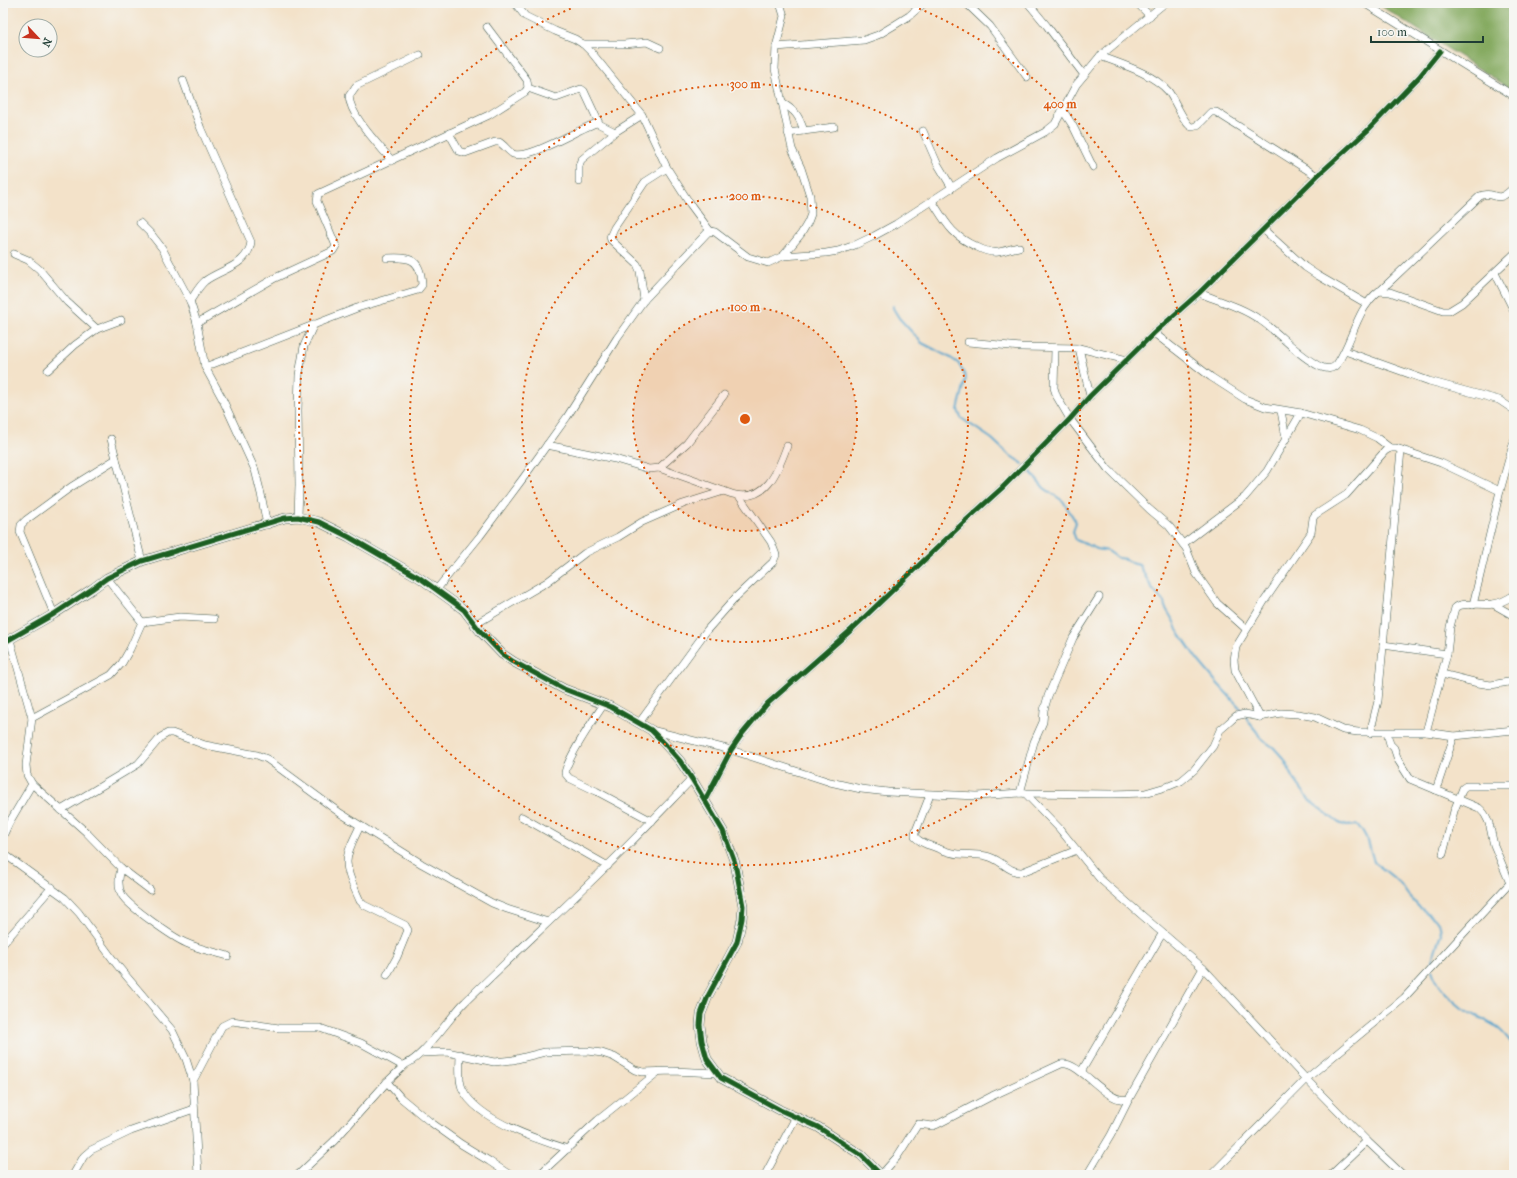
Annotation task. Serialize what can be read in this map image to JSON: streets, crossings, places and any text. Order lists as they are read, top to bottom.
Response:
{
  "scale_bar": "100 m",
  "north": "bottom right",
  "rings": [
    "300 m",
    "400 m",
    "200 m",
    "100 m"
  ]
}
